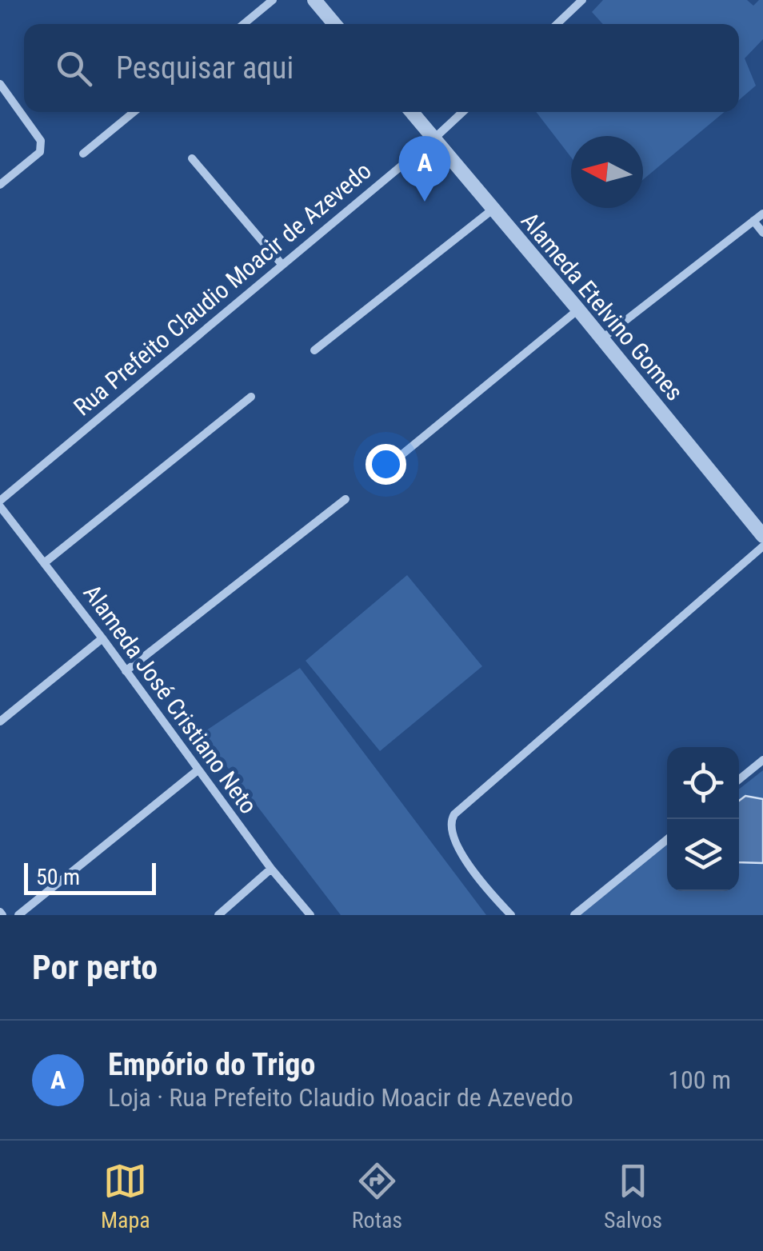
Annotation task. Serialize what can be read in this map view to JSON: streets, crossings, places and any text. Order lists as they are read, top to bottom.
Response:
{
  "streets": {
    "street": ["Rua Prefeito Claudio Moacir de Azevedo", "Alameda Etelvino Gomes", "Alameda José Cristiano Neto"]
  },
  "crossings": [
    ["Rua Prefeito Claudio Moacir de Azevedo", "Alameda Etelvino Gomes"]
  ],
  "scale_bar": "50 m",
  "north": "left",
  "page": {
    "search": "Pesquisar aqui",
    "pins": "A",
    "scale": "50 m",
    "heading": "Por perto",
    "list": [
      {
        "mark": "A",
        "name": "Empório do Trigo",
        "note": "Loja · Rua Prefeito Claudio Moacir de Azevedo",
        "value": "100 m"
      }
    ],
    "nav": ["Mapa", "Rotas", "Salvos"]
  }
}
